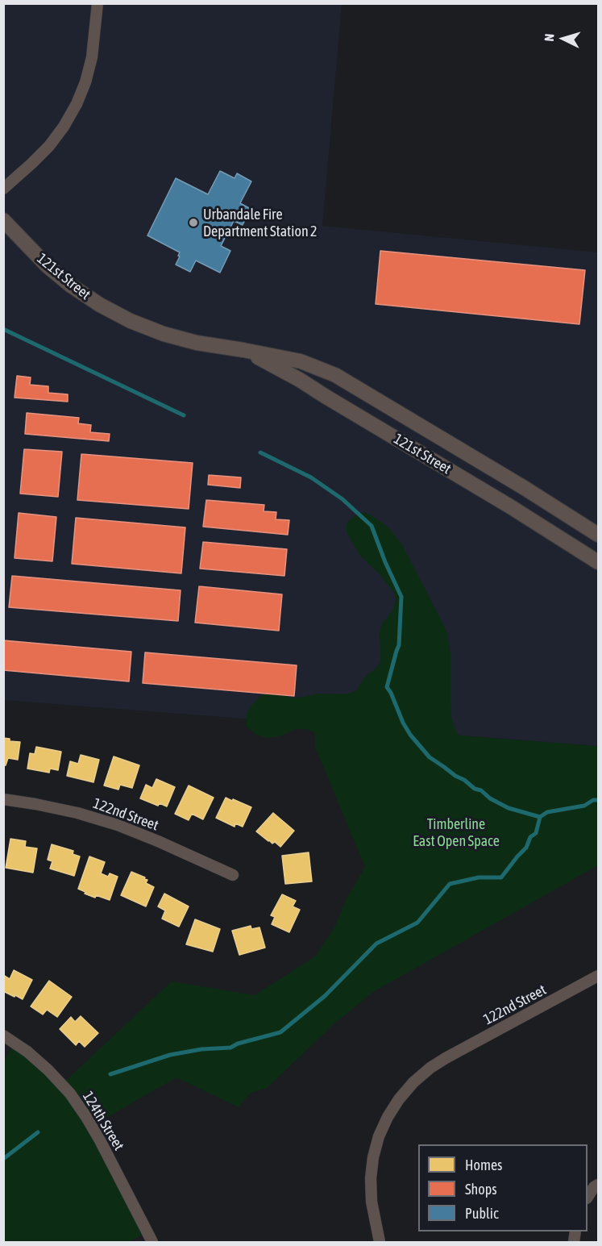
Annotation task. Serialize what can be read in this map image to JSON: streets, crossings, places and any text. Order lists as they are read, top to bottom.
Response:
{
  "streets": {
    "street": ["121st Street", "122nd Street", "124th Street"]
  },
  "parks": ["Timberline East Open Space"],
  "places": ["Urbandale Fire Department Station 2"],
  "legend": ["Homes", "Shops", "Public"],
  "north": "left"
}
